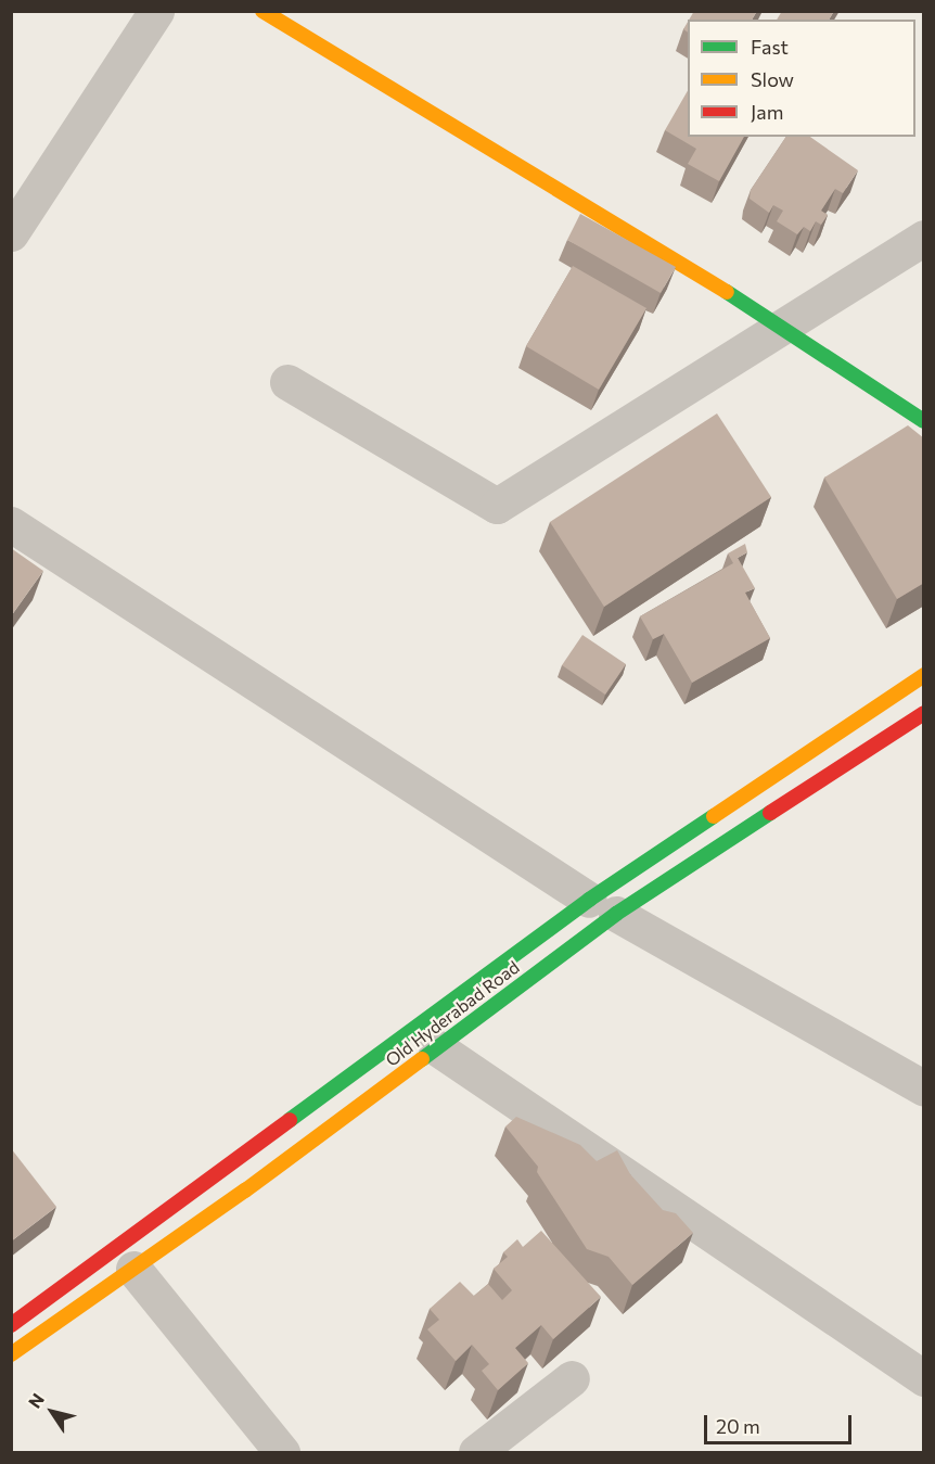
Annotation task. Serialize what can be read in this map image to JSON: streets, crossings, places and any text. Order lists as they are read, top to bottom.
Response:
{
  "streets": {
    "main road": ["Old Hyderabad Road"]
  },
  "legend": ["Fast", "Slow", "Jam"],
  "scale_bar": "20 m",
  "north": "top left"
}
